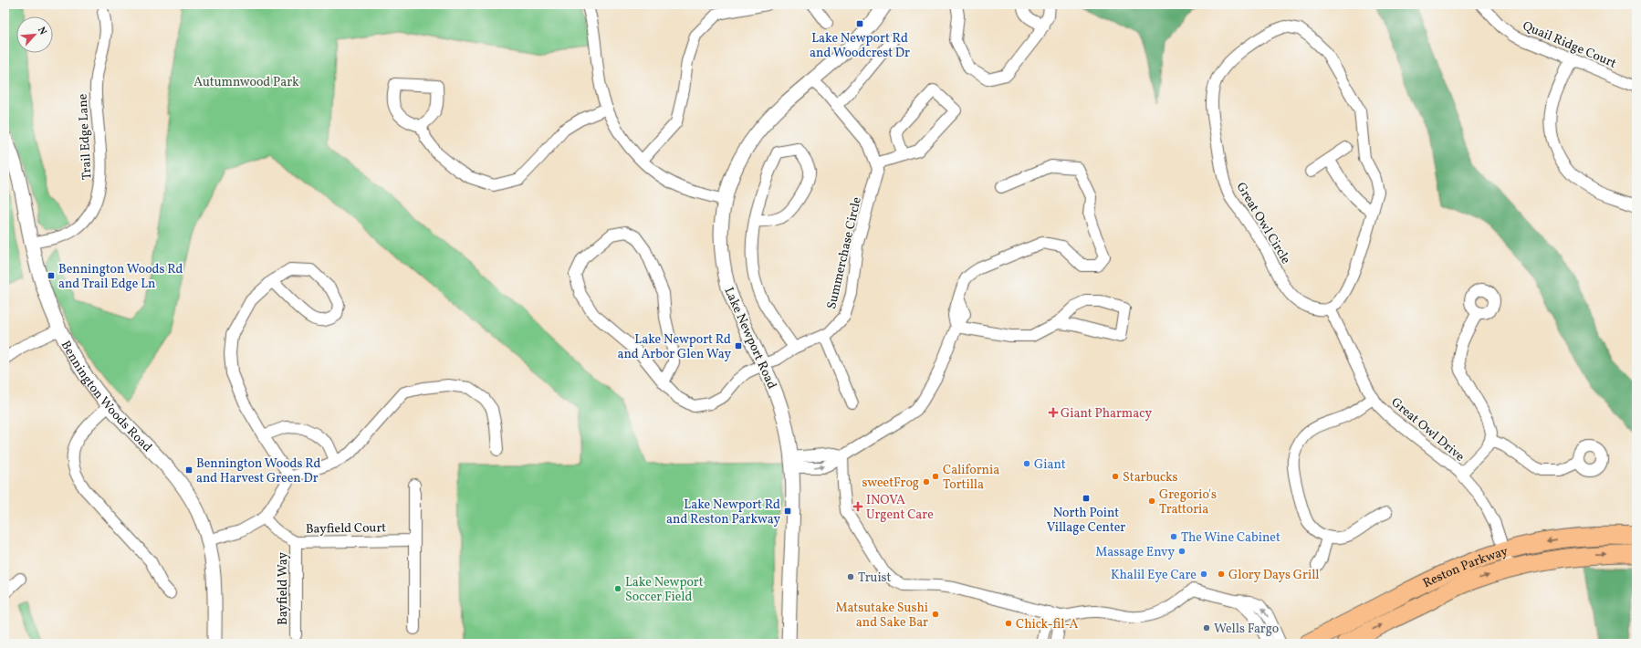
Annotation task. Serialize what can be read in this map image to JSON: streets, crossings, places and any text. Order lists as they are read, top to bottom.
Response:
{
  "streets": {
    "main road": ["Reston Parkway"],
    "street": [
      "Quail Ridge Court",
      "Trail Edge Lane",
      "Great Owl Circle",
      "Summerchase Circle",
      "Lake Newport Road",
      "Bennington Woods Road",
      "Great Owl Drive",
      "Bayfield Court",
      "Bayfield Way"
    ]
  },
  "crossings": [
    ["Trail Edge Lane", "Bennington Woods Road"],
    ["Great Owl Circle", "Great Owl Drive"],
    ["Summerchase Circle", "Lake Newport Road"],
    ["Great Owl Drive", "Reston Parkway"],
    ["Bayfield Court", "Bayfield Way"]
  ],
  "parks": ["Autumnwood Park"],
  "places": {
    "transit": [
      "Lake Newport Rd and Woodcrest Dr",
      "Bennington Woods Rd and Trail Edge Ln",
      "Lake Newport Rd and Arbor Glen Way",
      "Bennington Woods Rd and Harvest Green Dr",
      "North Point Village Center",
      "Lake Newport Rd and Reston Parkway"
    ],
    "health": ["Giant Pharmacy", "INOVA Urgent Care"],
    "other": [
      "Giant",
      "California Tortilla",
      "Starbucks",
      "sweetFrog",
      "Gregorio's Trattoria",
      "The Wine Cabinet",
      "Massage Envy",
      "Khalil Eye Care",
      "Glory Days Grill",
      "Truist",
      "Lake Newport Soccer Field",
      "Matsutake Sushi and Sake Bar",
      "Chick-fil-A",
      "Wells Fargo"
    ]
  },
  "north": "top right"
}
